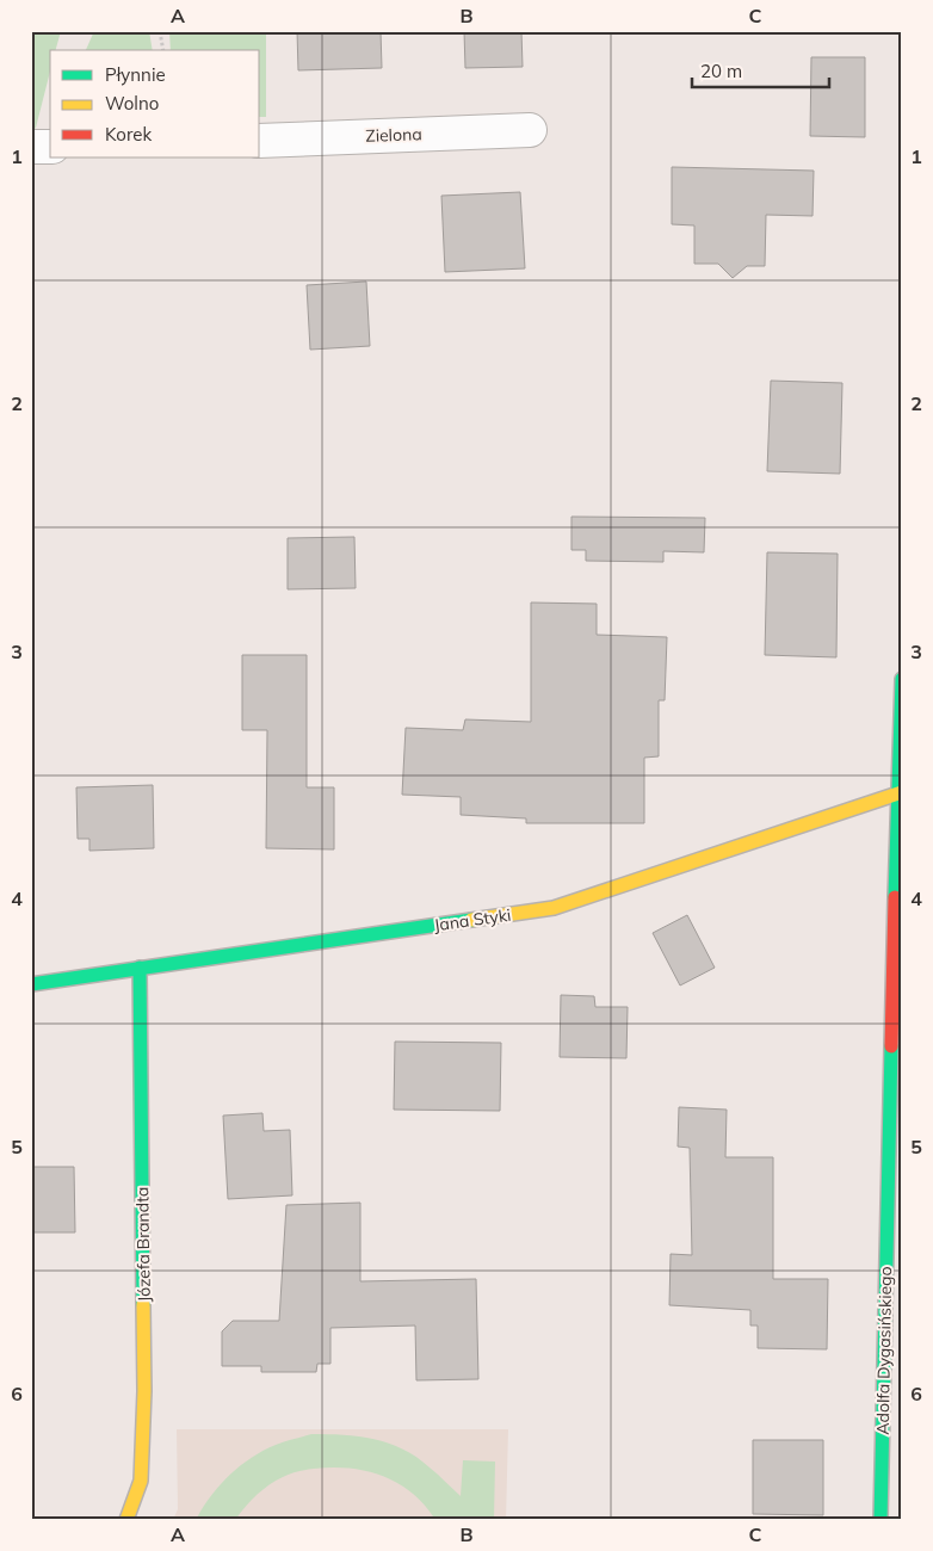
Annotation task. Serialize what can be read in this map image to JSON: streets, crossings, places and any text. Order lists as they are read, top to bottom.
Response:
{
  "streets": {
    "street": [
      "Zielona",
      "Jana Styki",
      "Józefa Brandta",
      "Adolfa Dygasińskiego"
    ]
  },
  "crossings": [
    ["Jana Styki", "Józefa Brandta"],
    ["Jana Styki", "Adolfa Dygasińskiego"]
  ],
  "legend": ["Płynnie", "Wolno", "Korek"],
  "scale_bar": "20 m",
  "grid": {
    "columns": ["A", "B", "C"],
    "rows": [
      "1",
      "2",
      "3",
      "4",
      "5",
      "6"
    ]
  }
}
